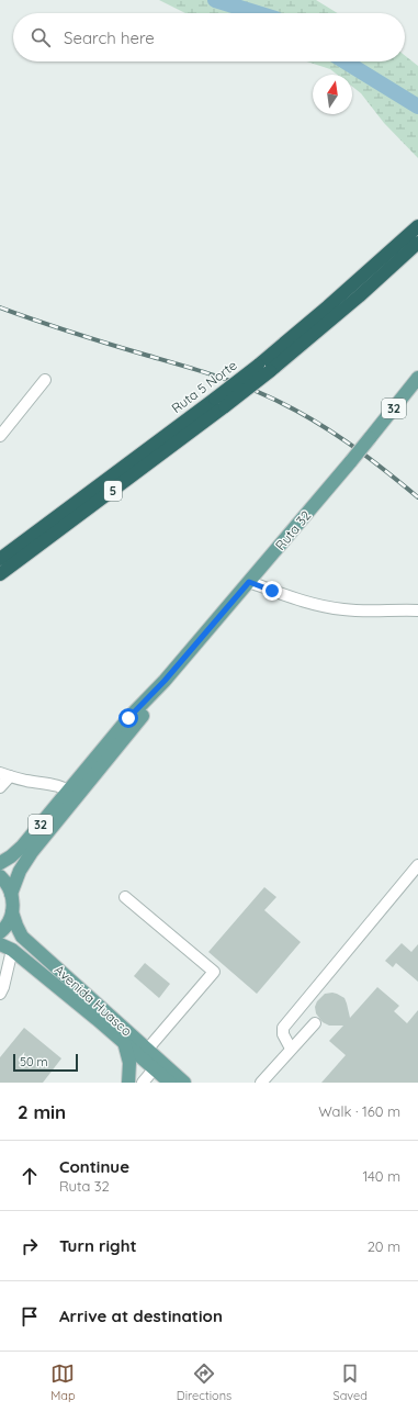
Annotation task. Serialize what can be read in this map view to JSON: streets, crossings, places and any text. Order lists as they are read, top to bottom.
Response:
{
  "streets": {
    "highway": ["Ruta 5 Norte", "5"],
    "main road": ["32", "Ruta 32", "Avenida Huasco"]
  },
  "crossings": [
    ["32", "Ruta 32"],
    ["32", "Avenida Huasco"]
  ],
  "scale_bar": "50 m",
  "north": "top",
  "page": {
    "search": "Search here",
    "scale": "50 m",
    "heading": ["2 min", "Walk · 160 m"],
    "list": [
      ["Continue", "Ruta 32", "140 m"],
      ["Turn right", "20 m"],
      "Arrive at destination"
    ],
    "nav": ["Map", "Directions", "Saved"]
  }
}
